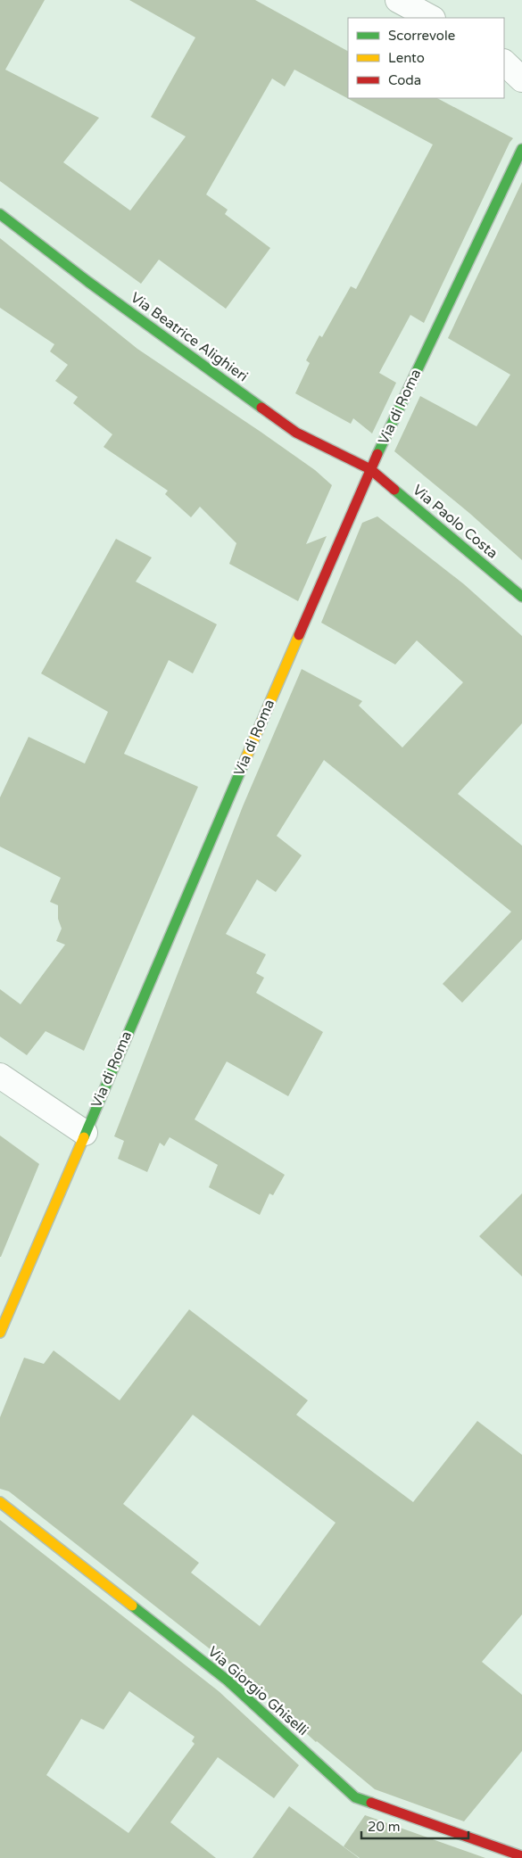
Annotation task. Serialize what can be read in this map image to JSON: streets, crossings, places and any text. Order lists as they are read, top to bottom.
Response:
{
  "streets": {
    "street": [
      "Via Beatrice Alighieri",
      "Via di Roma",
      "Via Paolo Costa",
      "Via Giorgio Ghiselli"
    ]
  },
  "crossings": [
    ["Via Beatrice Alighieri", "Via di Roma"],
    ["Via Beatrice Alighieri", "Via Paolo Costa"],
    ["Via di Roma", "Via Paolo Costa"]
  ],
  "legend": ["Scorrevole", "Lento", "Coda"],
  "scale_bar": "20 m"
}
